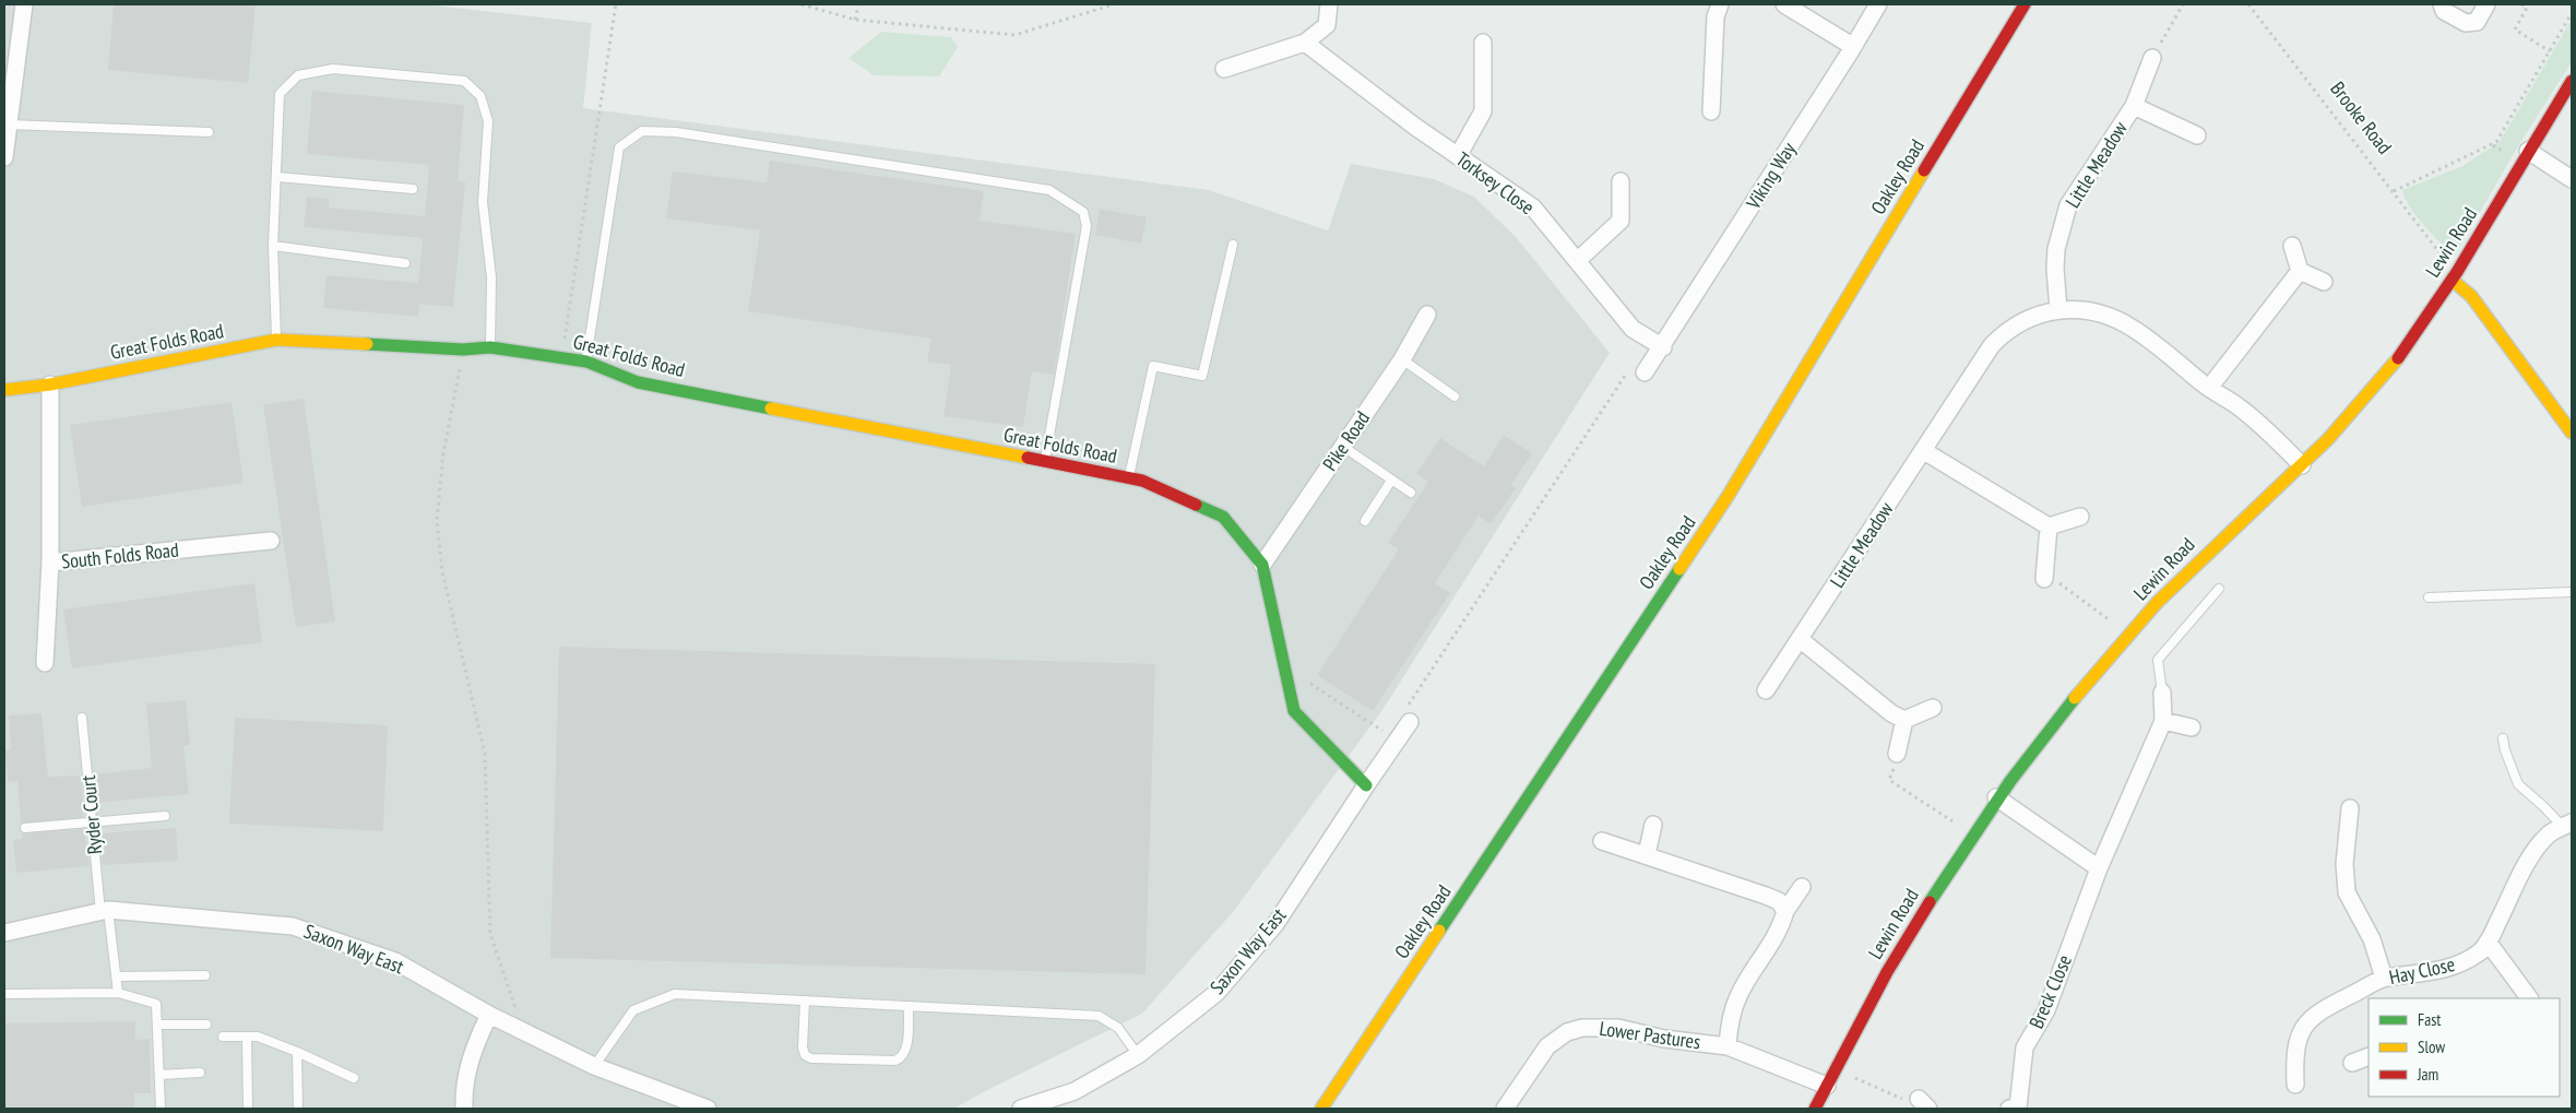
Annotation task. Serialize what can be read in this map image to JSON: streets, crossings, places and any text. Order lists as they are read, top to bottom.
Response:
{
  "streets": {
    "street": [
      "Little Meadow",
      "Viking Way",
      "Oakley Road",
      "Torksey Close",
      "Lewin Road",
      "Great Folds Road",
      "Pike Road",
      "South Folds Road",
      "Saxon Way East",
      "Hay Close",
      "Breck Close",
      "Lower Pastures"
    ],
    "lane": ["Ryder Court"],
    "path": ["Brooke Road"]
  },
  "crossings": [
    ["Little Meadow", "Lewin Road"],
    ["Viking Way", "Torksey Close"],
    ["Lewin Road", "Lower Pastures"],
    ["Great Folds Road", "Pike Road"],
    ["Great Folds Road", "South Folds Road"],
    ["Ryder Court", "Saxon Way East"]
  ],
  "legend": ["Fast", "Slow", "Jam"]
}
